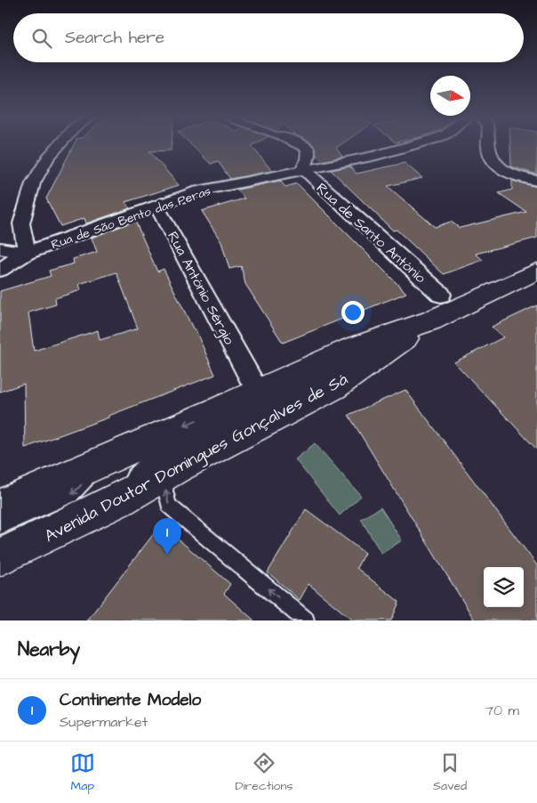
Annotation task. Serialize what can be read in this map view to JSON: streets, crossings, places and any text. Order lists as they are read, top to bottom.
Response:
{
  "streets": {
    "main road": ["Avenida Doutor Domingues Gonçalves de Sá"],
    "street": ["Rua de São Bento das Peras", "Rua de Santo António", "Rua António Sérgio"]
  },
  "crossings": [
    ["Rua de São Bento das Peras", "Rua de Santo António"],
    ["Rua de São Bento das Peras", "Rua António Sérgio"],
    ["Rua de Santo António", "Avenida Doutor Domingues Gonçalves de Sá"],
    ["Rua António Sérgio", "Avenida Doutor Domingues Gonçalves de Sá"]
  ],
  "north": "right",
  "page": {
    "search": "Search here",
    "pins": "1",
    "heading": "Nearby",
    "list": [
      {
        "mark": "1",
        "name": "Continente Modelo",
        "note": "Supermarket",
        "value": "70 m"
      }
    ],
    "nav": ["Map", "Directions", "Saved"]
  }
}
